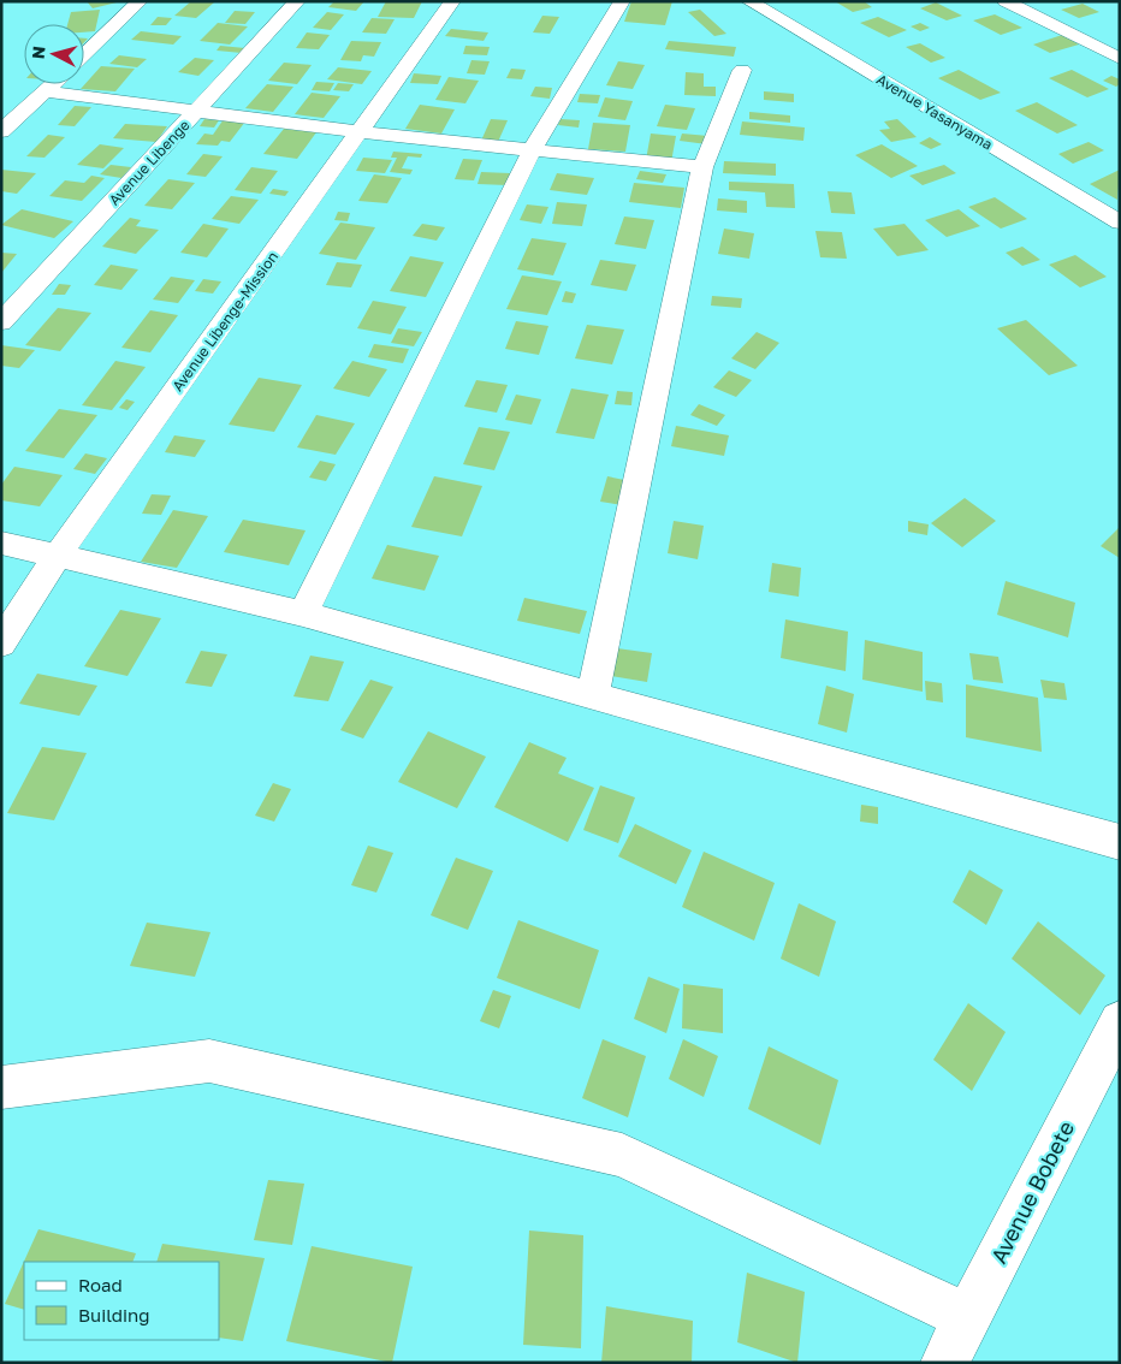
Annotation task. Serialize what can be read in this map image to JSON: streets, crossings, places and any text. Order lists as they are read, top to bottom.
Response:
{
  "streets": {
    "street": [
      "Avenue Yasanyama",
      "Avenue Libenge",
      "Avenue Libenge-Mission",
      "Avenue Bobete"
    ]
  },
  "legend": ["Road", "Building"],
  "north": "left"
}
